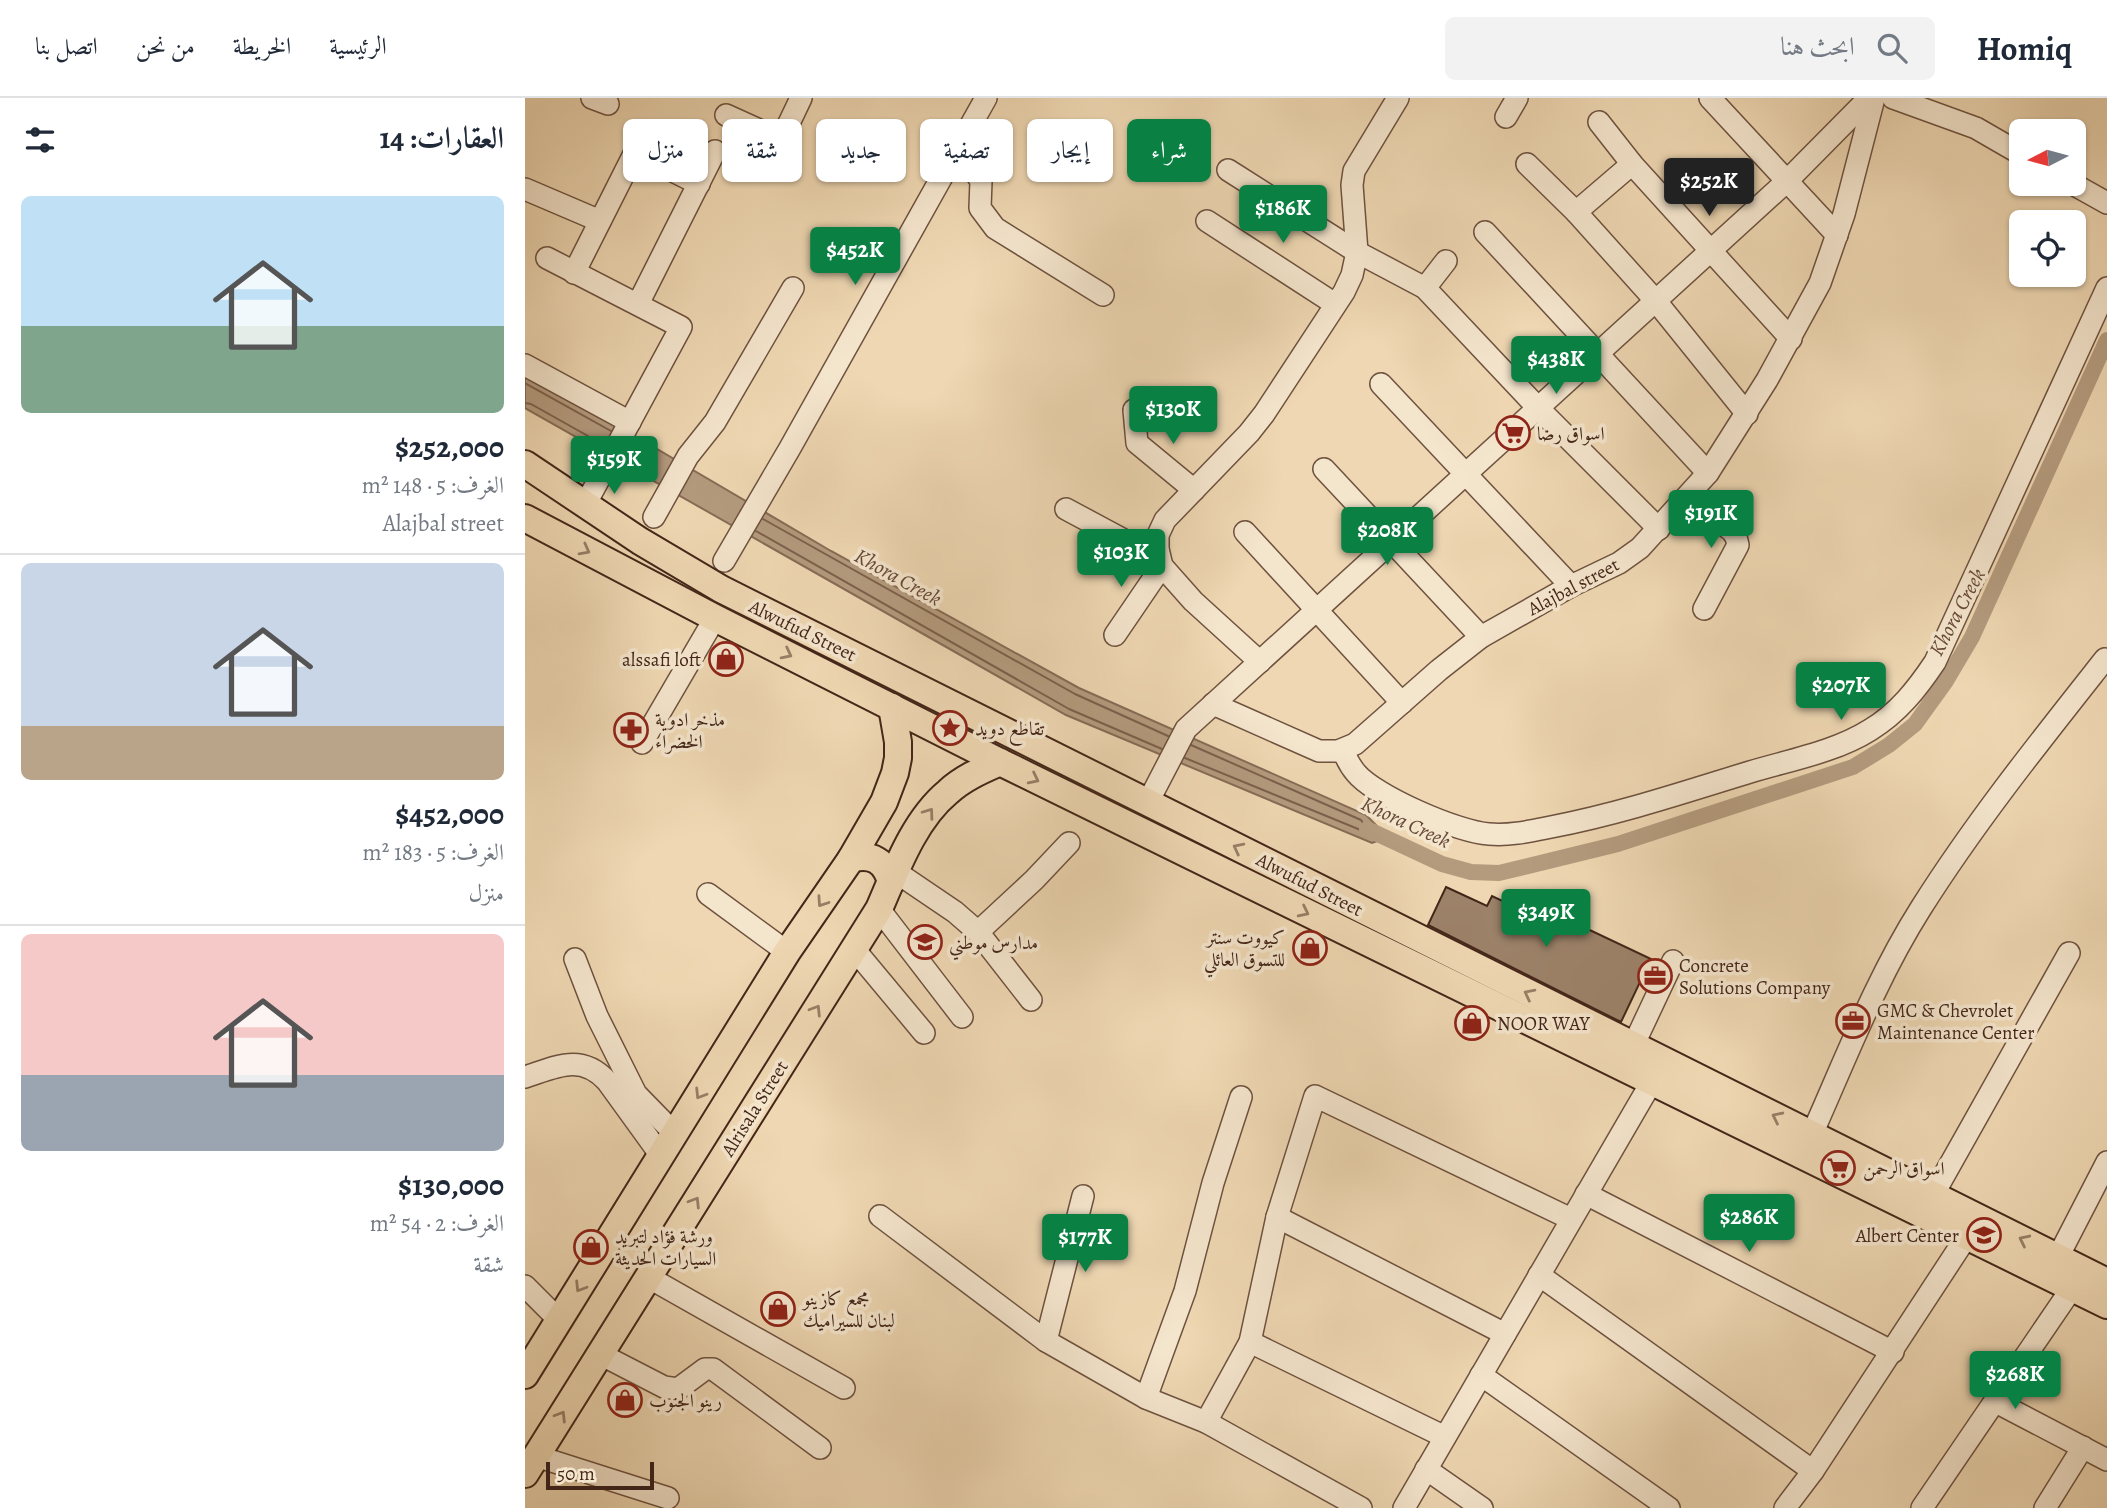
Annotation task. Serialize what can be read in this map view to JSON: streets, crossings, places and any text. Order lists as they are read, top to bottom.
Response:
{
  "streets": {
    "main road": ["Alwufud Street", "Alrisala Street"],
    "street": ["Alajbal street"]
  },
  "crossings": [
    ["Alwufud Street", "Alrisala Street"]
  ],
  "water": ["Khora Creek"],
  "places": {
    "supermarket": ["اسواق رضا", "اسواق الرحمن"],
    "shop": [
      "alssafi loft",
      "كيووت سنتر للتسوق العائلي",
      "NOOR WAY",
      "ورشة فؤاد لتبريد السيارات الحديثة",
      "مجمع كازينو لبنان للسيراميك",
      "رينو الجنوب"
    ],
    "place": ["تقاطع دويد"],
    "pharmacy": ["مذخر ادوية الخضراء"],
    "school or university": ["مدارس موطني", "Albert Center"],
    "office": ["Concrete Solutions Company", "GMC & Chevrolet Maintenance Center"]
  },
  "scale_bar": "50 m",
  "north": "left",
  "page": {
    "header": "Homiq",
    "search": "ابحث هنا",
    "nav": [
      "الرئيسية",
      "الخريطة",
      "من نحن",
      "اتصل بنا"
    ],
    "heading": "العقارات: 14",
    "chip": [
      "شراء",
      "إيجار",
      "تصفية",
      "جديد",
      "شقة",
      "منزل"
    ],
    "price": [
      "$252K",
      "$186K",
      "$452K",
      "$438K",
      "$130K",
      "$159K",
      "$191K",
      "$208K",
      "$103K",
      "$207K",
      "$349K",
      "$286K",
      "$177K",
      "$268K"
    ],
    "list": [
      {
        "name": "$252,000",
        "note": "الغرف: 5 · 148 m² · Alajbal street"
      },
      {
        "name": "$452,000",
        "note": "الغرف: 5 · 183 m² · منزل"
      },
      {
        "name": "$130,000",
        "note": "الغرف: 2 · 54 m² · شقة"
      }
    ],
    "scale": "50 m"
  }
}
